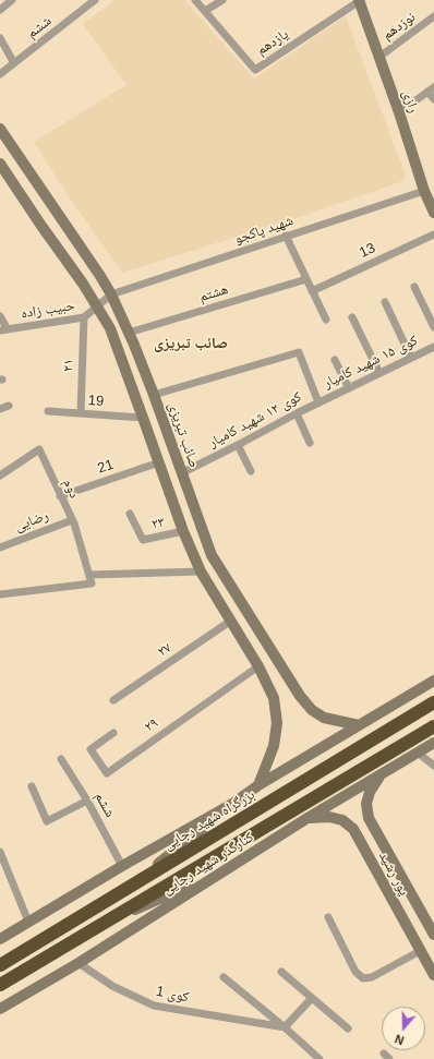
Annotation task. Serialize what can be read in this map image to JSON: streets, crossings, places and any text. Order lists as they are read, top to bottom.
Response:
{
  "streets": {
    "highway": ["بزرگراه شهید رجایی"],
    "street": [
      "نوزدهم",
      "ششم",
      "یازدهم",
      "رازی",
      "شهید پاکجو",
      "13",
      "هشتم",
      "حبیب زاده",
      "کوی ۱۵ شهید کامیار",
      "۲۱",
      "19",
      "کوی ۱۲ شهید کامیار",
      "صائب تبریزی",
      "21",
      "دوم",
      "رضایی",
      "۲۳",
      "۲۷",
      "۲۹",
      "کنارگذر شهید رجایی",
      "پور رشید",
      "کوی 1"
    ]
  },
  "crossings": [
    ["نوزدهم", "رازی"],
    ["یازدهم", "رازی"],
    ["رازی", "شهید پاکجو"],
    ["شهید پاکجو", "حبیب زاده"],
    ["شهید پاکجو", "صائب تبریزی"],
    ["هشتم", "صائب تبریزی"],
    ["حبیب زاده", "۲۱"],
    ["حبیب زاده", "صائب تبریزی"],
    ["کوی ۱۵ شهید کامیار", "کوی ۱۲ شهید کامیار"],
    ["۲۱", "19"],
    ["کوی ۱۲ شهید کامیار", "صائب تبریزی"],
    ["21", "دوم"],
    ["دوم", "رضایی"],
    ["کنارگذر شهید رجایی", "پور رشید"],
    ["کنارگذر شهید رجایی", "کوی 1"]
  ],
  "districts": ["صائب تبریزی"],
  "north": "bottom"
}
